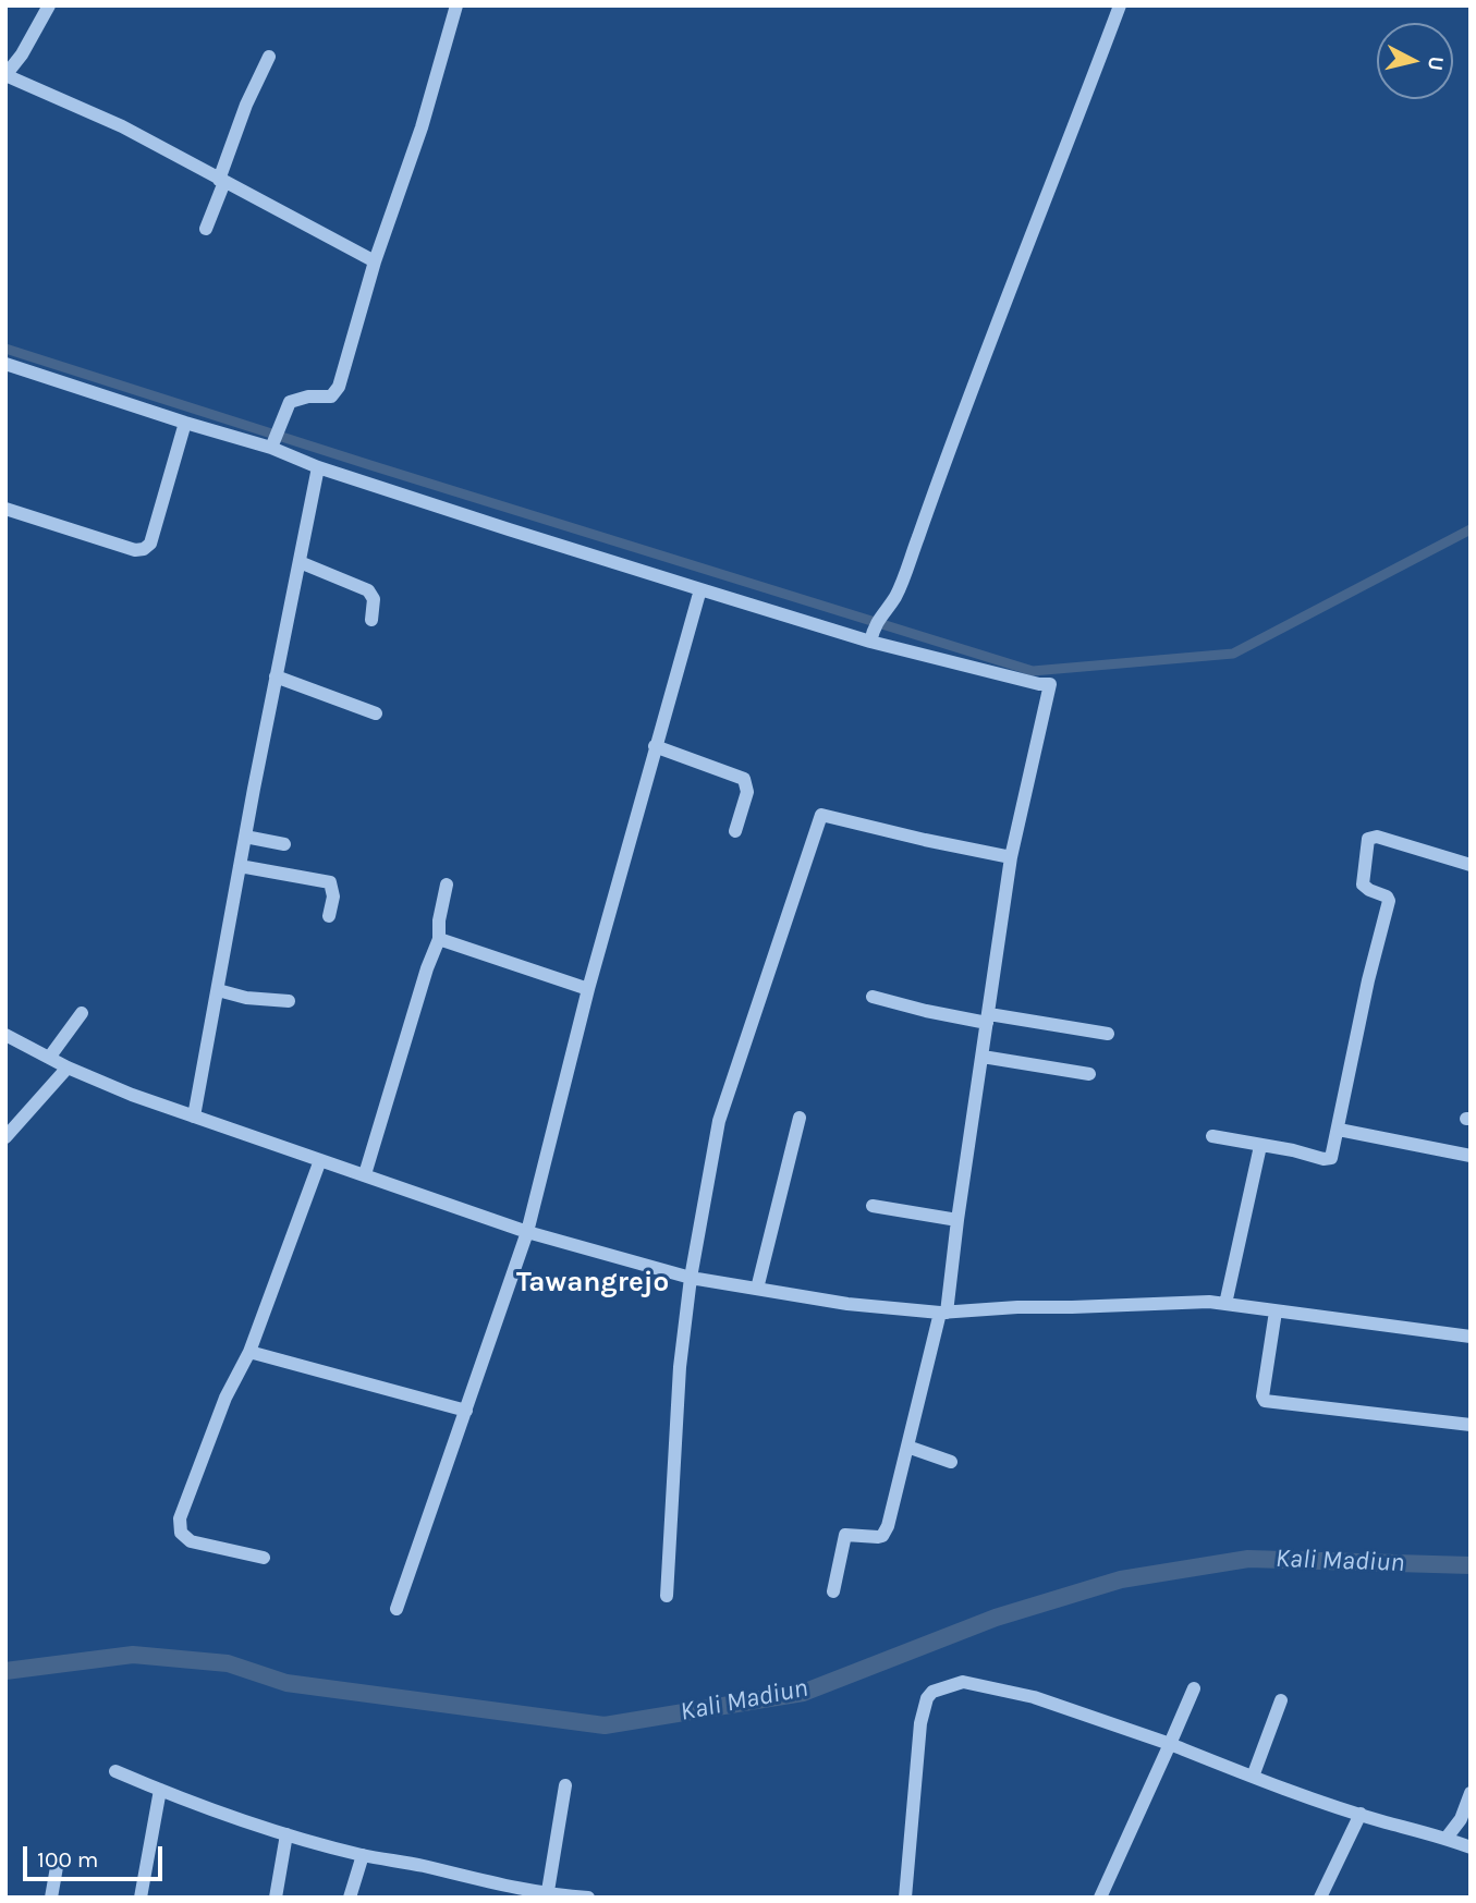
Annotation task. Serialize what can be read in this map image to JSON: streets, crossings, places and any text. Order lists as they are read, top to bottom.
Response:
{
  "districts": ["Tawangrejo"],
  "water": ["Kali Madiun"],
  "scale_bar": "100 m",
  "north": "right"
}
